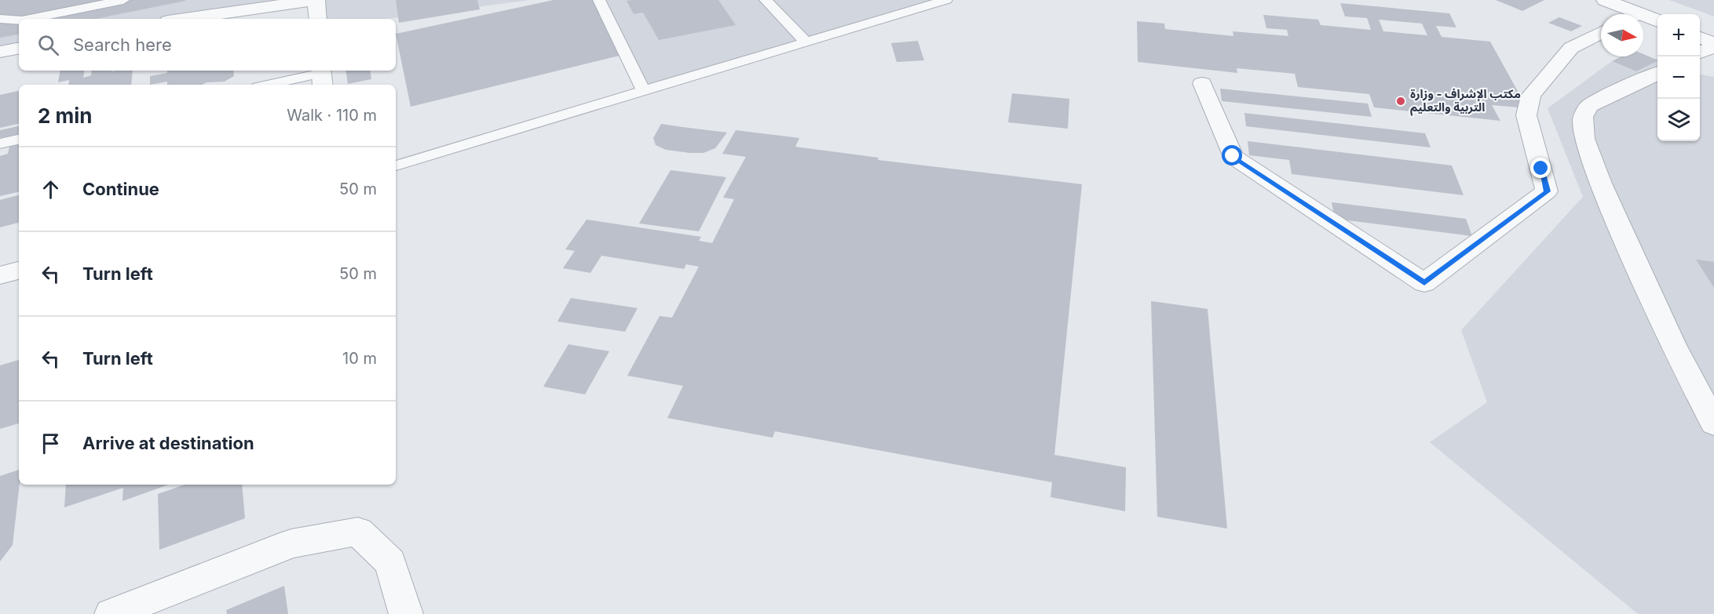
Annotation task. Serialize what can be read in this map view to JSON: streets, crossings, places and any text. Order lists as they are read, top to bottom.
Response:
{
  "places": ["مكتب الإشراف - وزارة التربية والتعليم"],
  "north": "right",
  "page": {
    "map_buttons": ["+", "−"],
    "search": "Search here",
    "heading": ["2 min", "Walk · 110 m"],
    "list": [
      ["Continue", "50 m"],
      ["Turn left", "50 m"],
      ["Turn left", "10 m"],
      "Arrive at destination"
    ]
  }
}
